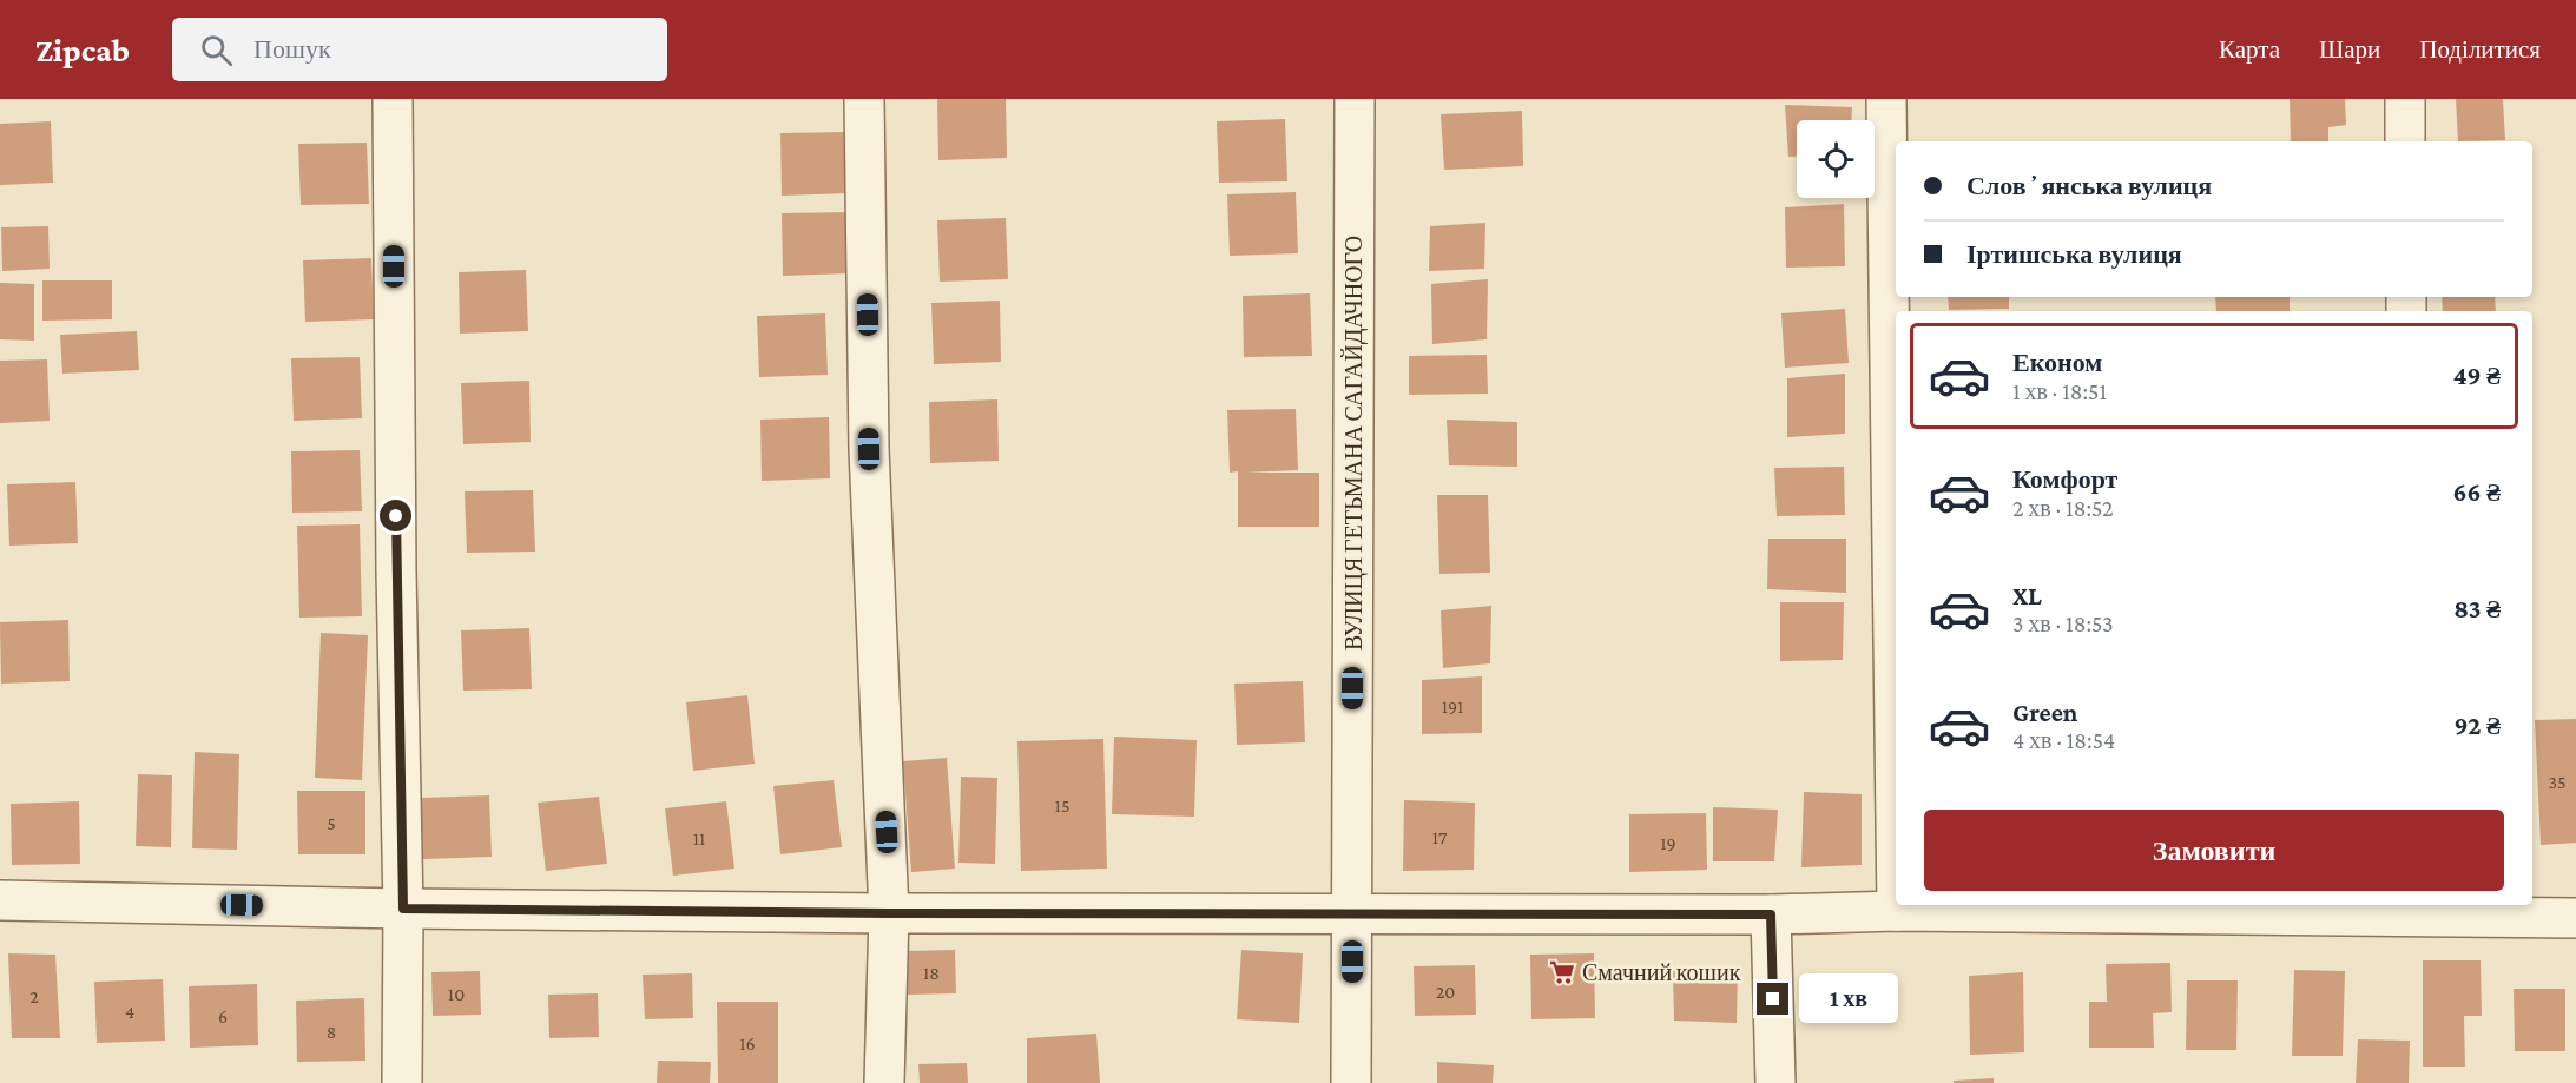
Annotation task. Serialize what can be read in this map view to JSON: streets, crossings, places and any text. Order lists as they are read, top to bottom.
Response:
{
  "streets": {
    "street": ["ВУЛИЦЯ ГЕТЬМАНА САГАЙДАЧНОГО"]
  },
  "places": {
    "supermarket": ["Смачний кошик"]
  },
  "house_numbers": [
    "191",
    "35",
    "15",
    "5",
    "17",
    "11",
    "19",
    "18",
    "20",
    "10",
    "2",
    "4",
    "6",
    "8",
    "16"
  ],
  "page": {
    "header": "Zipcab",
    "search": "Пошук",
    "nav": ["Карта", "Шари", "Поділитися"],
    "banner": ["Словʼянська вулиця", "Іртишська вулиця"],
    "list": [
      {
        "name": "Економ",
        "note": "1 хв · 18:51",
        "value": "49 ₴"
      },
      {
        "name": "Комфорт",
        "note": "2 хв · 18:52",
        "value": "66 ₴"
      },
      {
        "name": "XL",
        "note": "3 хв · 18:53",
        "value": "83 ₴"
      },
      {
        "name": "Green",
        "note": "4 хв · 18:54",
        "value": "92 ₴"
      }
    ],
    "buttons": "Замовити",
    "bubble": "1 хв"
  }
}
